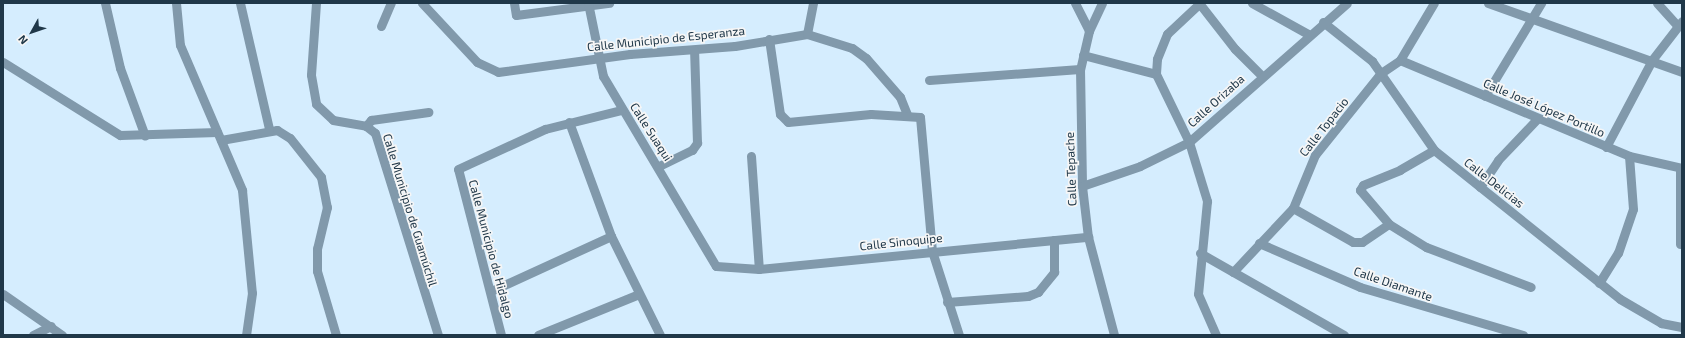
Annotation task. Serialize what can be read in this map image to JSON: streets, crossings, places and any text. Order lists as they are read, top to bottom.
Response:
{
  "streets": {
    "street": [
      "Calle Municipio de Esperanza",
      "Calle Orizaba",
      "Calle José López Portillo",
      "Calle Topacio",
      "Calle Suaqui",
      "Calle Tepache",
      "Calle Delicias",
      "Calle Municipio de Guamúchil",
      "Calle Sinoquipe",
      "Calle Municipio de Hidalgo",
      "Calle Diamante"
    ]
  },
  "crossings": [
    ["Calle Municipio de Esperanza", "Calle Suaqui"],
    ["Calle Orizaba", "Calle Tepache"],
    ["Calle Orizaba", "Calle Delicias"],
    ["Calle José López Portillo", "Calle Topacio"],
    ["Calle Topacio", "Calle Delicias"],
    ["Calle Topacio", "Calle Diamante"],
    ["Calle Suaqui", "Calle Sinoquipe"],
    ["Calle Tepache", "Calle Sinoquipe"]
  ],
  "north": "bottom left"
}
